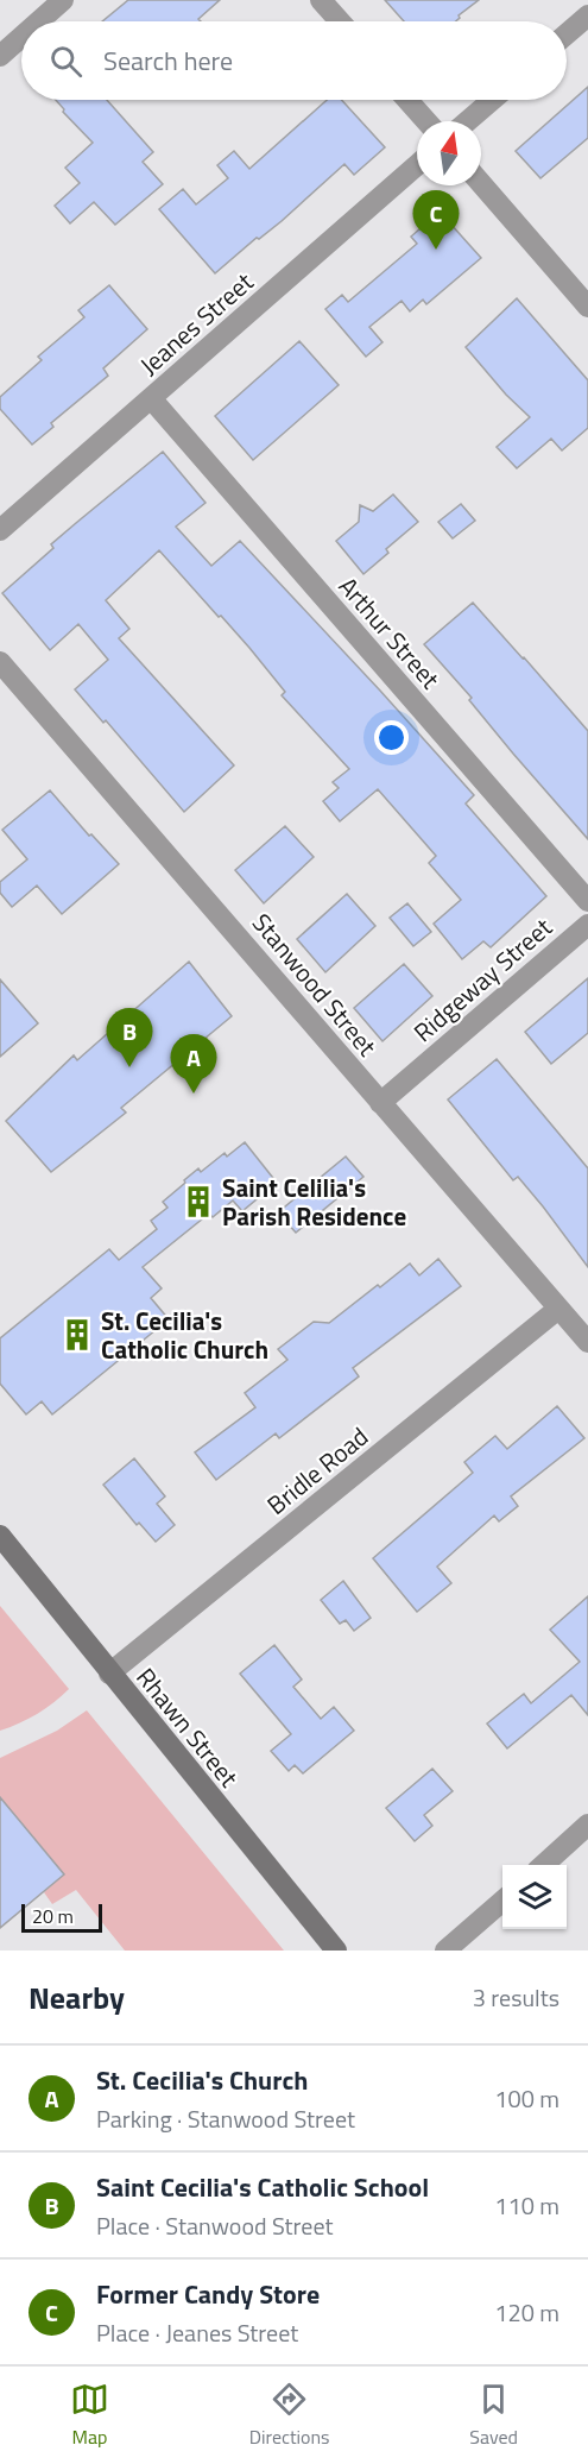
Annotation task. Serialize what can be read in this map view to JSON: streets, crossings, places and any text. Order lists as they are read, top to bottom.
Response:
{
  "streets": {
    "main road": ["Rhawn Street"],
    "street": [
      "Jeanes Street",
      "Arthur Street",
      "Ridgeway Street",
      "Stanwood Street",
      "Bridle Road"
    ]
  },
  "crossings": [
    ["Jeanes Street", "Arthur Street"],
    ["Ridgeway Street", "Stanwood Street"],
    ["Stanwood Street", "Bridle Road"],
    ["Bridle Road", "Rhawn Street"]
  ],
  "places": {
    "building": ["Saint Celilia's Parish Residence", "St. Cecilia's Catholic Church"]
  },
  "scale_bar": "20 m",
  "north": "top",
  "page": {
    "search": "Search here",
    "pins": ["C", "B", "A"],
    "scale": "20 m",
    "heading": ["Nearby", "3 results"],
    "list": [
      {
        "mark": "A",
        "name": "St. Cecilia's Church",
        "note": "Parking · Stanwood Street",
        "value": "100 m"
      },
      {
        "mark": "B",
        "name": "Saint Cecilia's Catholic School",
        "note": "Place · Stanwood Street",
        "value": "110 m"
      },
      {
        "mark": "C",
        "name": "Former Candy Store",
        "note": "Place · Jeanes Street",
        "value": "120 m"
      }
    ],
    "nav": ["Map", "Directions", "Saved"]
  }
}
